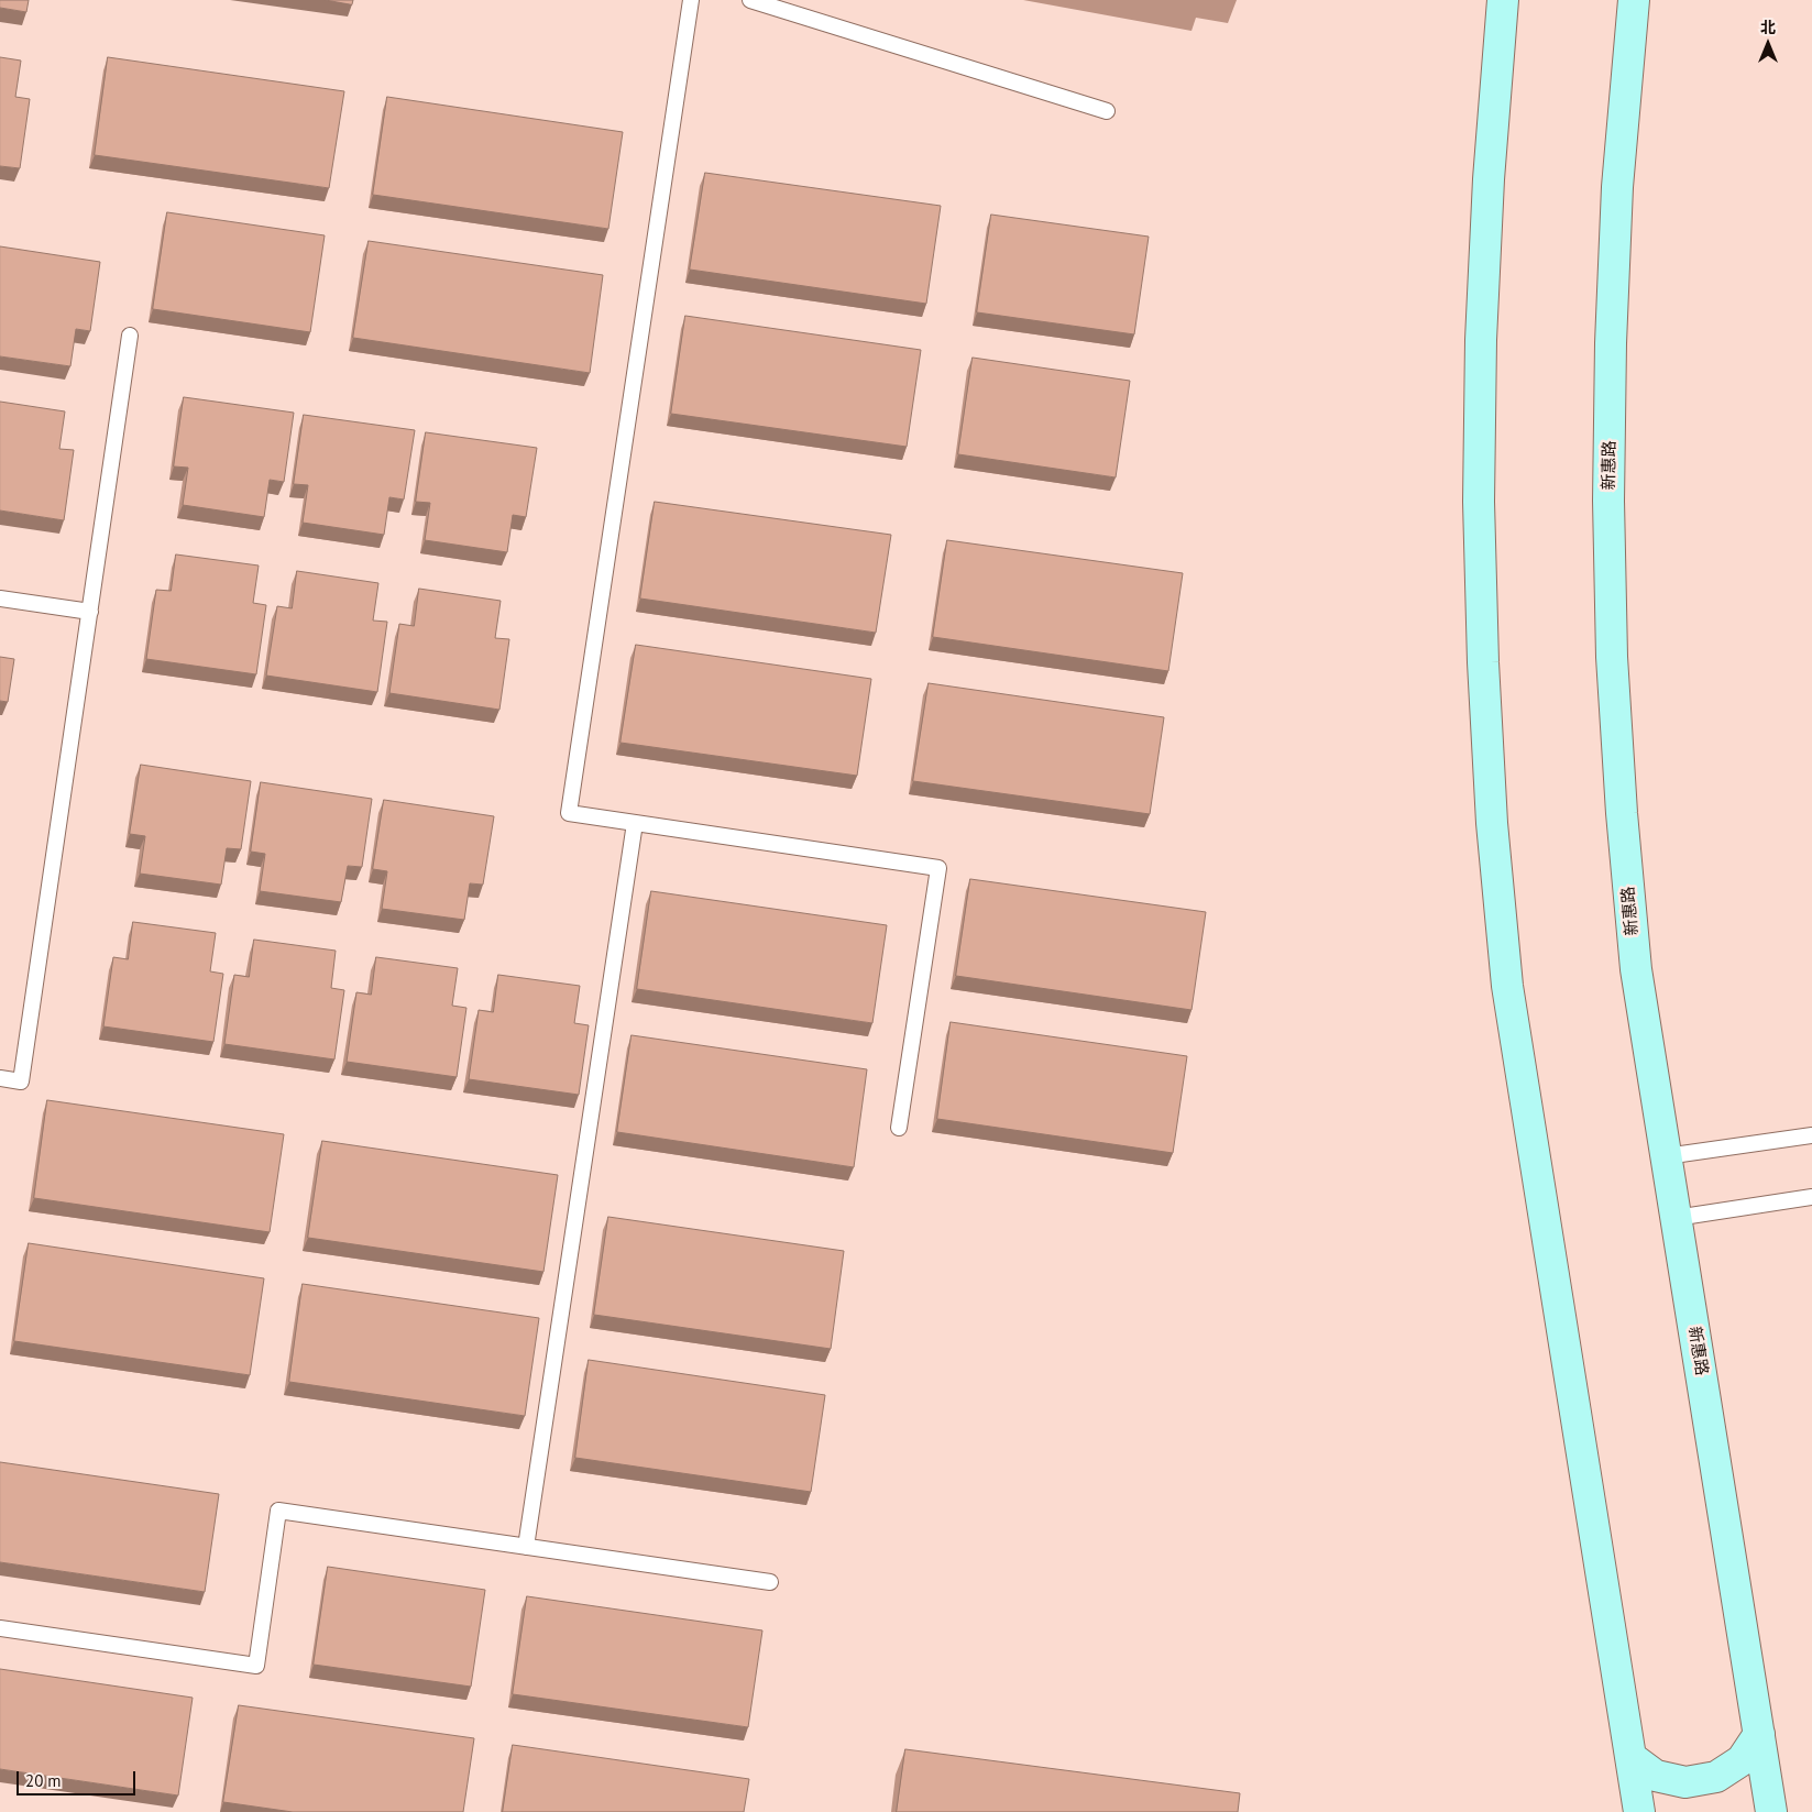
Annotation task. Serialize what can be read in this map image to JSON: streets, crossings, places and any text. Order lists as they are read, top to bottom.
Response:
{
  "streets": {
    "main road": ["新惠路"]
  },
  "scale_bar": "20 m",
  "north": "top"
}
